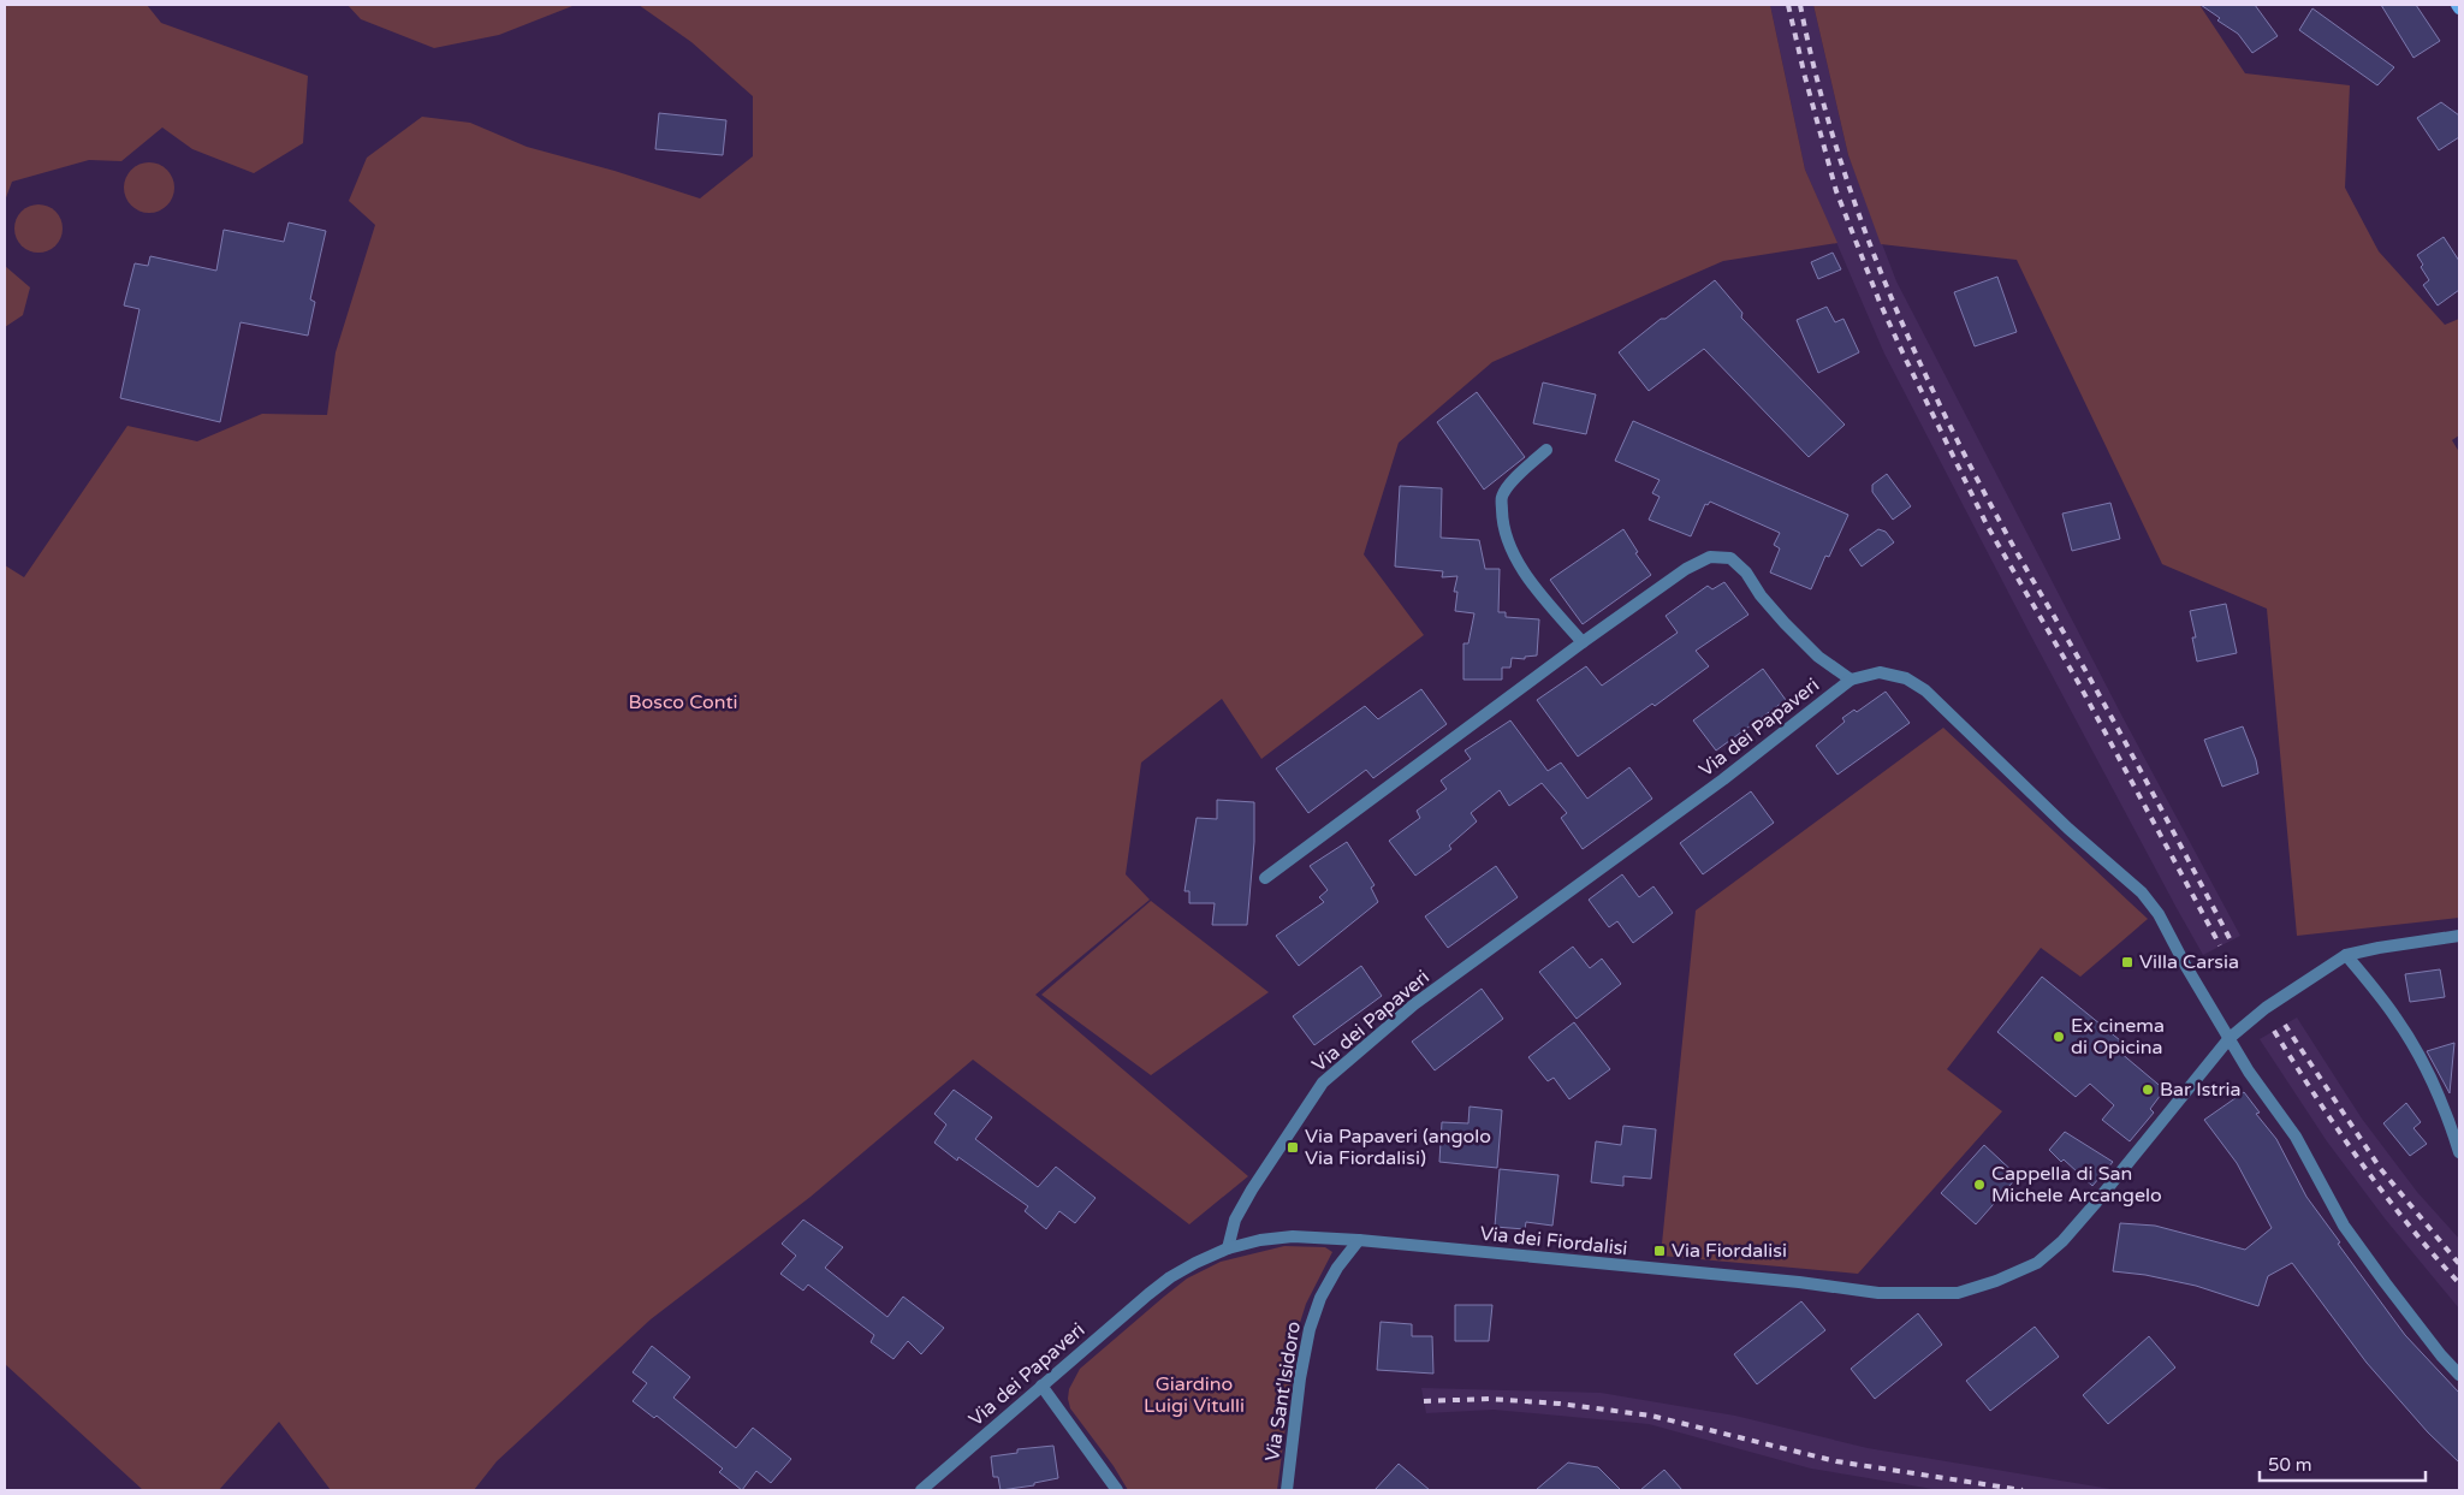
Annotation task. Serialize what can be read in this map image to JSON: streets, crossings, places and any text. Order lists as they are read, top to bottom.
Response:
{
  "streets": {
    "street": ["Via dei Papaveri", "Via dei Fiordalisi", "Via Sant'Isidoro"]
  },
  "crossings": [
    ["Via dei Papaveri", "Via dei Fiordalisi"],
    ["Via dei Fiordalisi", "Via Sant'Isidoro"]
  ],
  "parks": ["Bosco Conti", "Giardino Luigi Vitulli"],
  "places": {
    "transit": ["Villa Carsia", "Via Papaveri (angolo Via Fiordalisi)", "Via Fiordalisi"],
    "other": ["Ex cinema di Opicina", "Bar Istria", "Cappella di San Michele Arcangelo"]
  },
  "scale_bar": "50 m"
}
